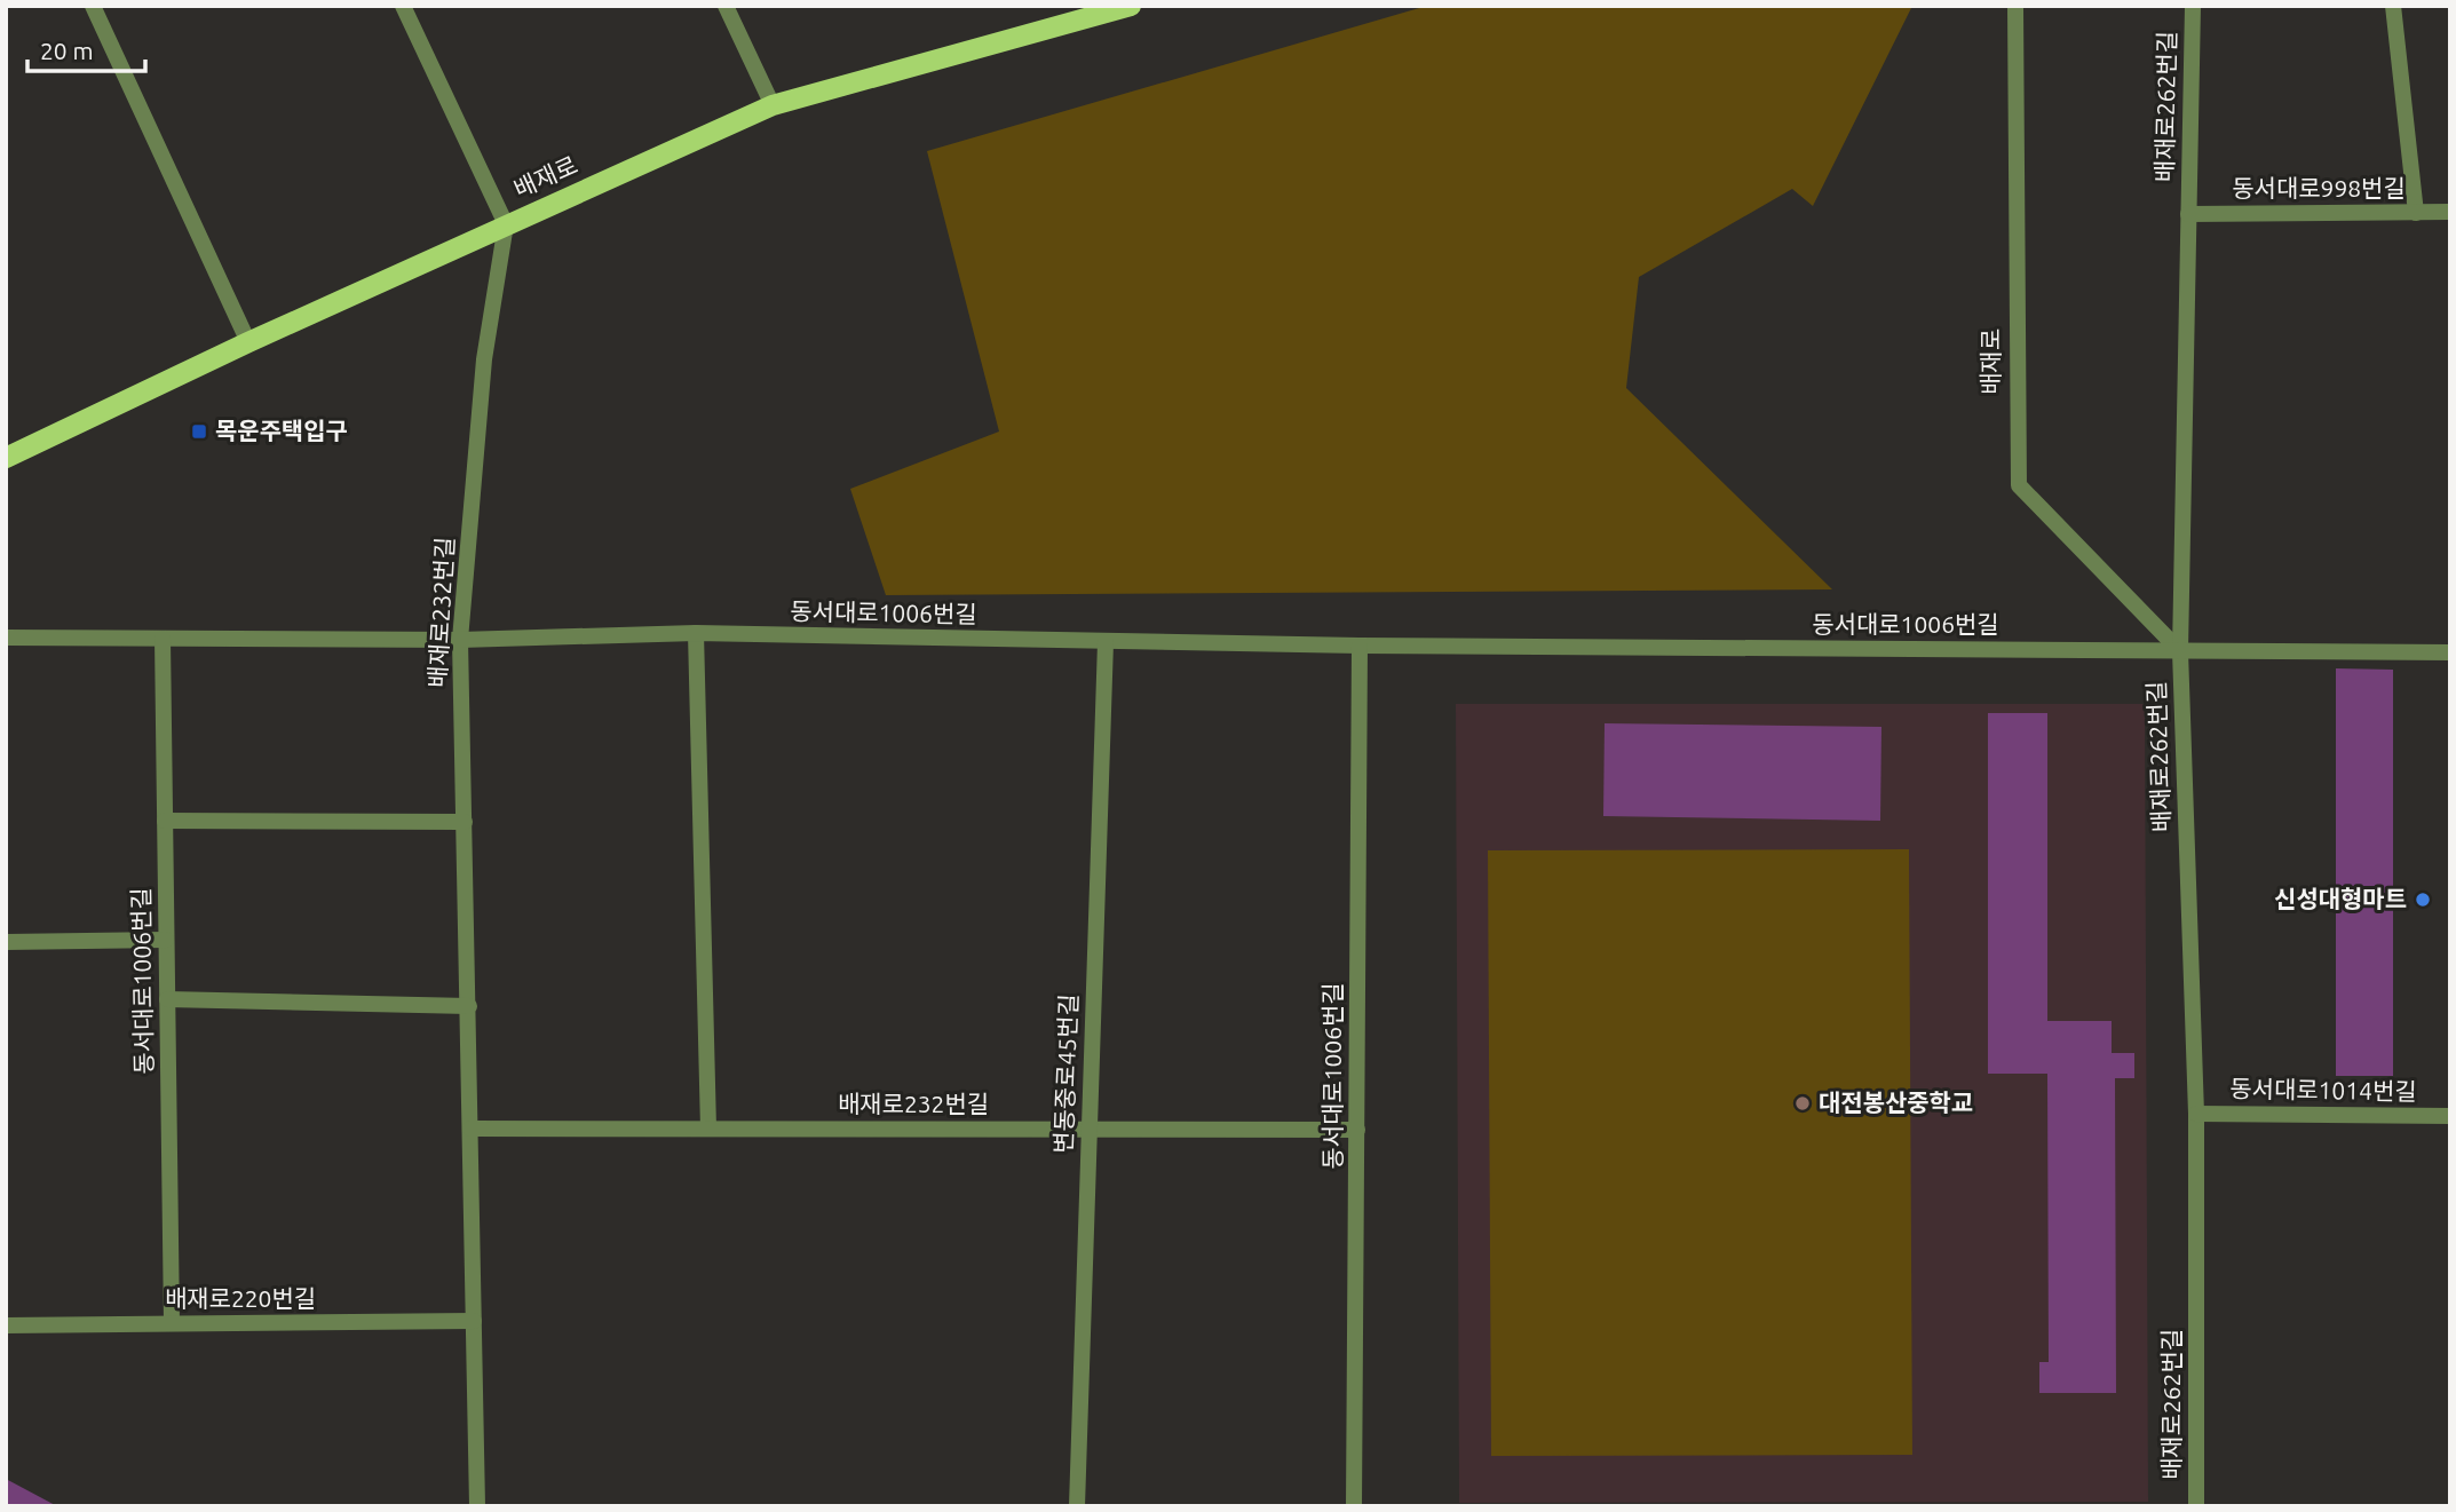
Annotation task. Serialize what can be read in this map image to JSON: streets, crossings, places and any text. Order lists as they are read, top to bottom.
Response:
{
  "streets": {
    "main road": ["배재로"],
    "street": [
      "배재로262번길",
      "동서대로998번길",
      "배재로232번길",
      "동서대로1006번길",
      "변동중로45번길",
      "동서대로1014번길",
      "배재로220번길"
    ]
  },
  "crossings": [
    ["배재로262번길", "배재로"],
    ["배재로262번길", "동서대로998번길"],
    ["배재로262번길", "동서대로1006번길"],
    ["배재로262번길", "동서대로1014번길"],
    ["배재로", "배재로232번길"],
    ["배재로", "동서대로1006번길"],
    ["배재로232번길", "동서대로1006번길"],
    ["배재로232번길", "변동중로45번길"],
    ["배재로232번길", "배재로220번길"],
    ["동서대로1006번길", "변동중로45번길"],
    ["동서대로1006번길", "배재로220번길"]
  ],
  "places": {
    "transit": ["목운주택입구"],
    "other": ["신성대형마트", "대전봉산중학교"]
  },
  "scale_bar": "20 m"
}
